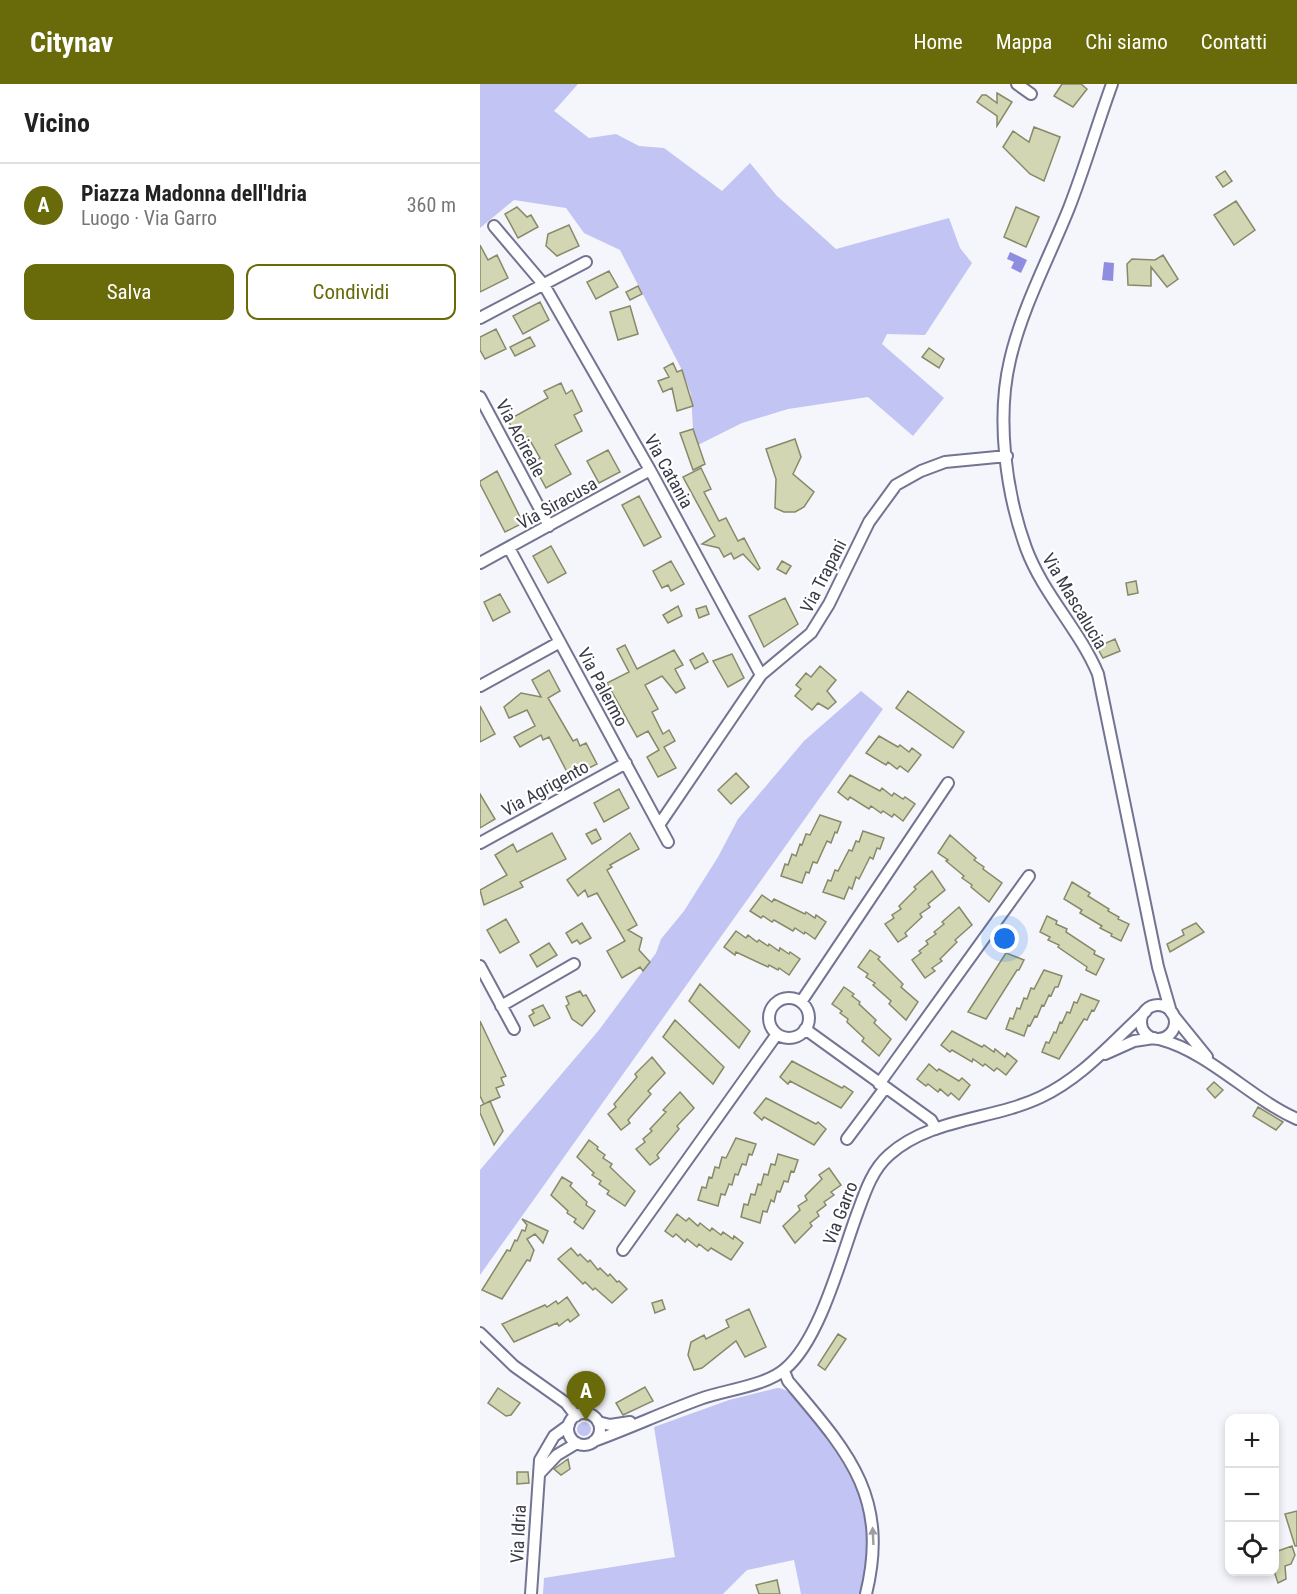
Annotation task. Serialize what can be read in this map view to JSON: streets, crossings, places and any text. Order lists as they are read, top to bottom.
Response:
{
  "streets": {
    "street": [
      "Via Acireale",
      "Via Catania",
      "Via Siracusa",
      "Via Trapani",
      "Via Mascalucia",
      "Via Palermo",
      "Via Agrigento",
      "Via Garro",
      "Via Idria"
    ]
  },
  "crossings": [
    ["Via Acireale", "Via Siracusa"],
    ["Via Catania", "Via Siracusa"],
    ["Via Catania", "Via Trapani"],
    ["Via Siracusa", "Via Palermo"],
    ["Via Trapani", "Via Mascalucia"],
    ["Via Trapani", "Via Palermo"],
    ["Via Palermo", "Via Agrigento"]
  ],
  "page": {
    "header": "Citynav",
    "nav": [
      "Home",
      "Mappa",
      "Chi siamo",
      "Contatti"
    ],
    "heading": "Vicino",
    "list": [
      {
        "mark": "A",
        "name": "Piazza Madonna dell'Idria",
        "note": "Luogo · Via Garro",
        "value": "360 m"
      }
    ],
    "buttons": ["Salva", "Condividi"],
    "pins": "A",
    "map_buttons": ["+", "−"]
  }
}
